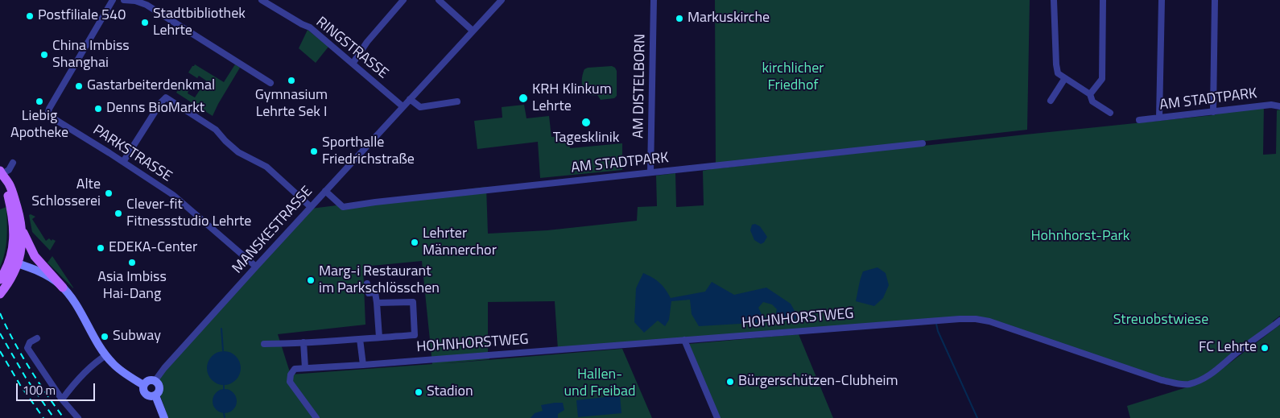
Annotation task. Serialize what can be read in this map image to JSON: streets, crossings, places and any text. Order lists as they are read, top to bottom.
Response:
{
  "streets": {
    "street": [
      "RINGSTRASSE",
      "AM DISTELBORN",
      "AM STADTPARK",
      "PARKSTRASSE",
      "MANSKESTRASSE",
      "HOHNHORSTWEG"
    ]
  },
  "crossings": [
    ["RINGSTRASSE", "MANSKESTRASSE"],
    ["AM DISTELBORN", "AM STADTPARK"],
    ["AM STADTPARK", "MANSKESTRASSE"],
    ["PARKSTRASSE", "MANSKESTRASSE"]
  ],
  "parks": [
    "kirchlicher Friedhof",
    "Hohnhorst-Park",
    "Streuobstwiese",
    "Hallen- und Freibad"
  ],
  "places": [
    "Postfiliale 540",
    "Markuskirche",
    "Stadtbibliothek Lehrte",
    "China Imbiss Shanghai",
    "Gymnasium Lehrte Sek I",
    "Gastarbeiterdenkmal",
    "KRH Klinkum Lehrte",
    "Liebig Apotheke",
    "Denns BioMarkt",
    "Tagesklinik",
    "Sporthalle Friedrichstraße",
    "Alte Schlosserei",
    "Clever-fit Fitnessstudio Lehrte",
    "Lehrter Männerchor",
    "EDEKA-Center",
    "Asia Imbiss Hai-Dang",
    "Marg-i Restaurant im Parkschlösschen",
    "Subway",
    "FC Lehrte",
    "Bürgerschützen-Clubheim",
    "Stadion"
  ],
  "scale_bar": "100 m"
}
